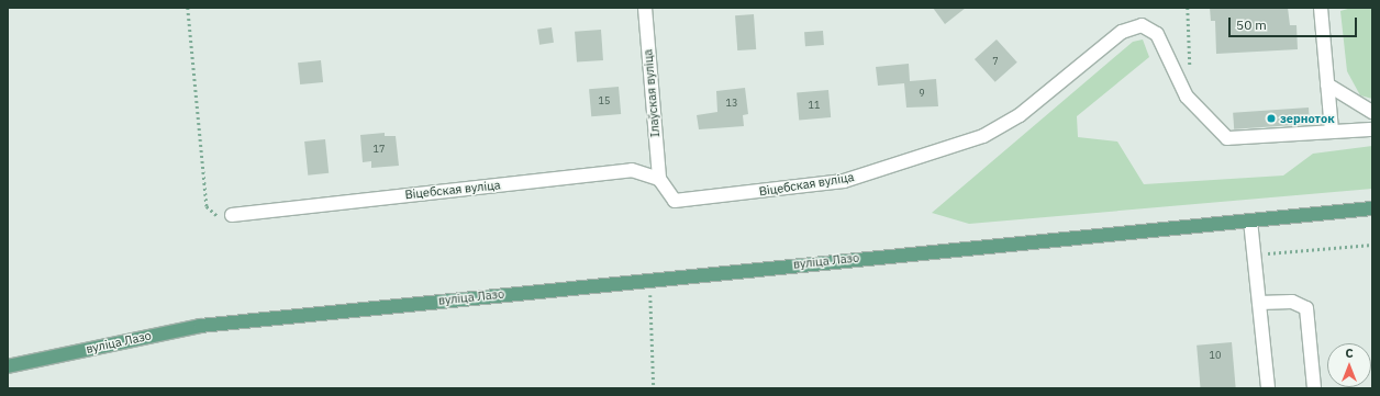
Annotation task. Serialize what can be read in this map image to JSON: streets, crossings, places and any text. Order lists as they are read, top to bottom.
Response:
{
  "streets": {
    "main road": ["вуліца Лазо"],
    "street": ["Ілаўская вуліца", "Віцебская вуліца"]
  },
  "crossings": [
    ["Ілаўская вуліца", "Віцебская вуліца"]
  ],
  "places": ["зерноток"],
  "house_numbers": [
    "7",
    "9",
    "15",
    "13",
    "11",
    "17",
    "10"
  ],
  "scale_bar": "50 m",
  "north": "top"
}
